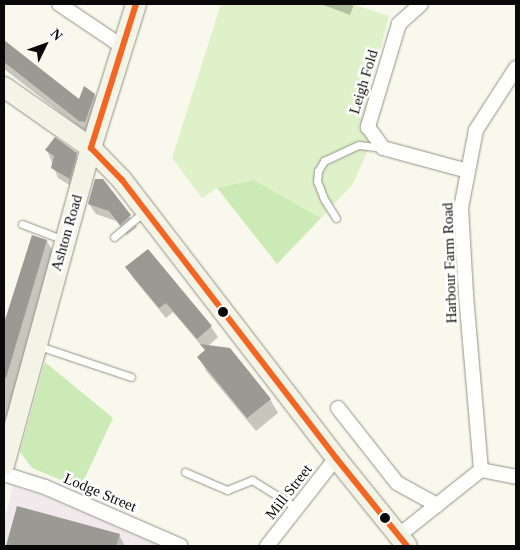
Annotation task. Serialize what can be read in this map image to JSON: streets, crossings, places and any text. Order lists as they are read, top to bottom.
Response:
{
  "streets": {
    "street": [
      "Leigh Fold",
      "Ashton Road",
      "Harbour Farm Road",
      "Mill Street",
      "Lodge Street"
    ]
  },
  "north": "top right"
}
